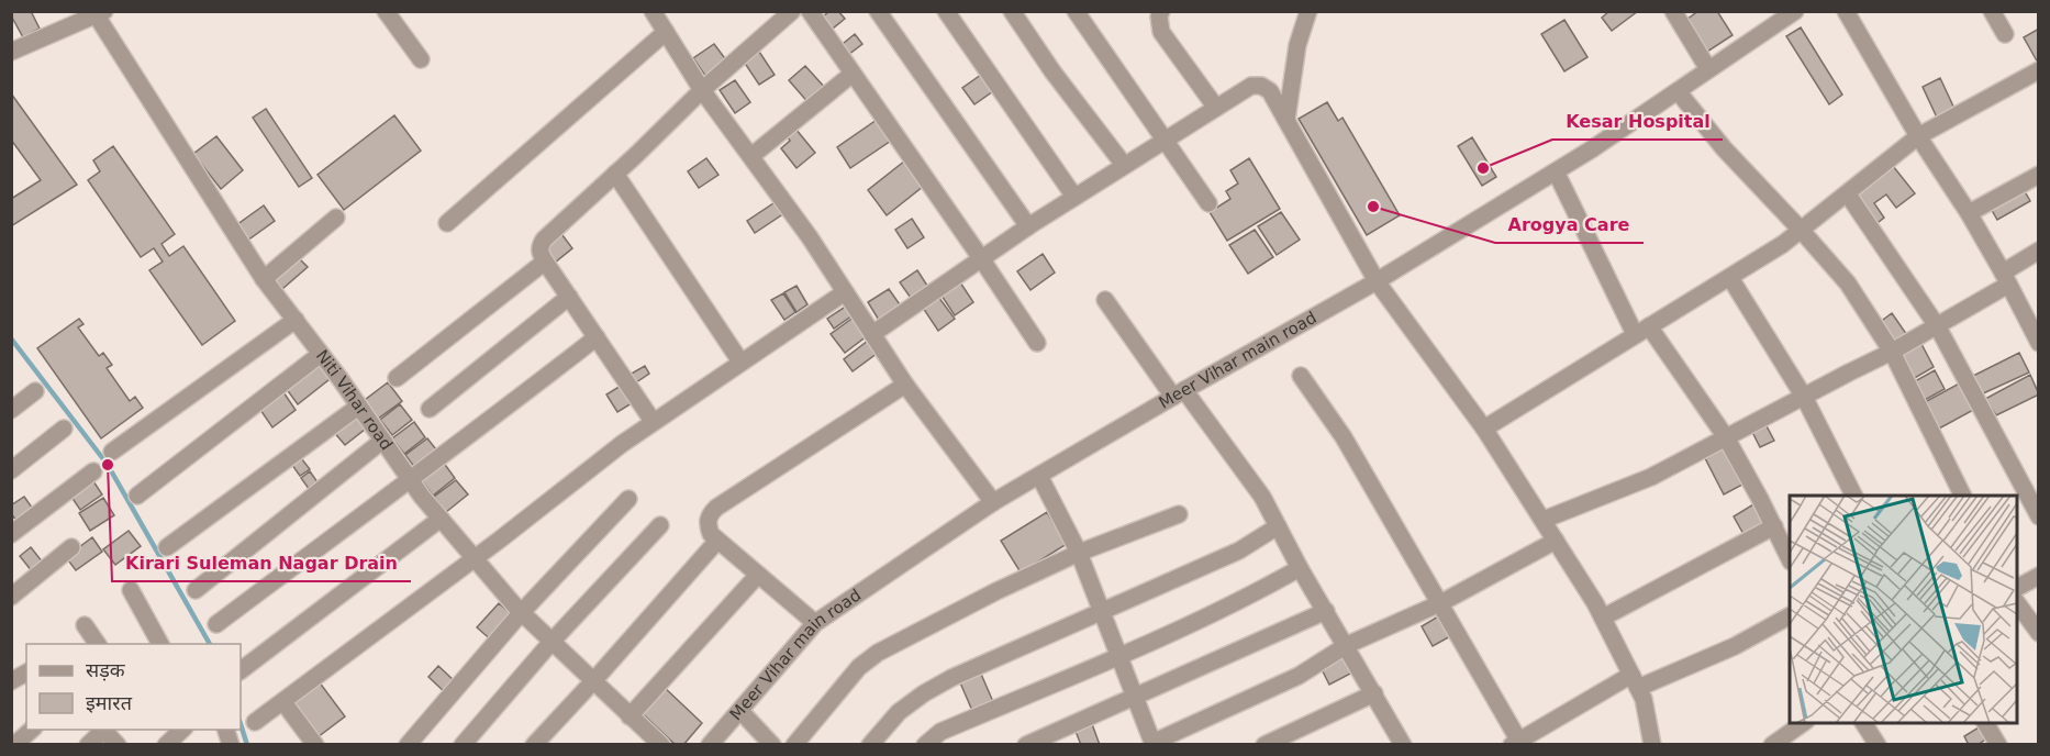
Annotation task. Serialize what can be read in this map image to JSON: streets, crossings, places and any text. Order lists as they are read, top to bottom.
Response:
{
  "streets": {
    "street": ["Meer Vihar main road", "Niti Vihar road"]
  },
  "places": ["Kesar Hospital", "Arogya Care", "Kirari Suleman Nagar Drain"],
  "legend": ["सड़क", "इमारत"]
}
